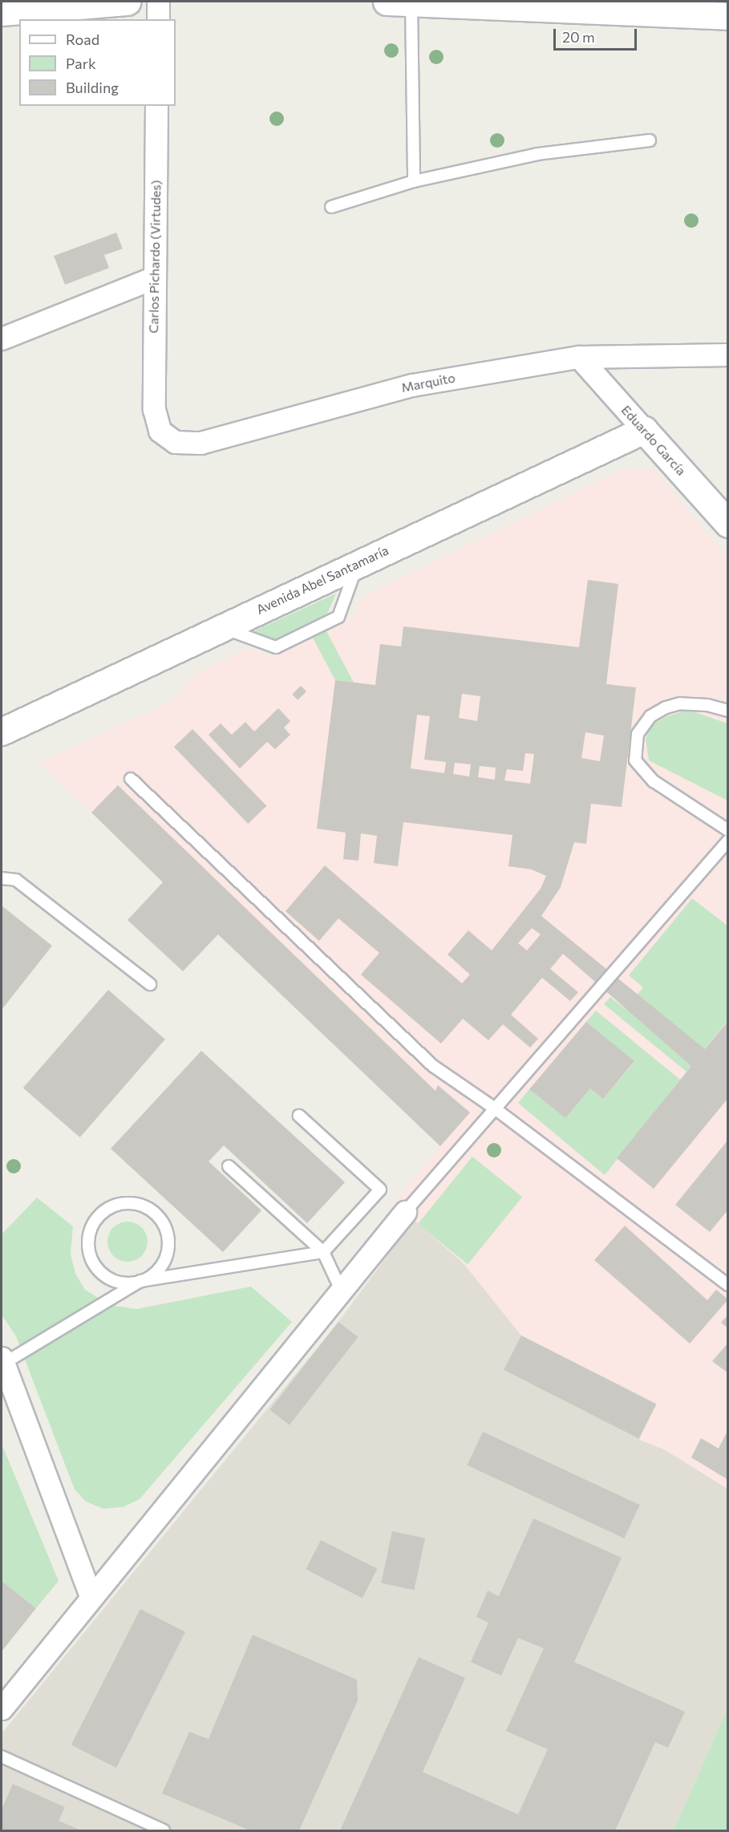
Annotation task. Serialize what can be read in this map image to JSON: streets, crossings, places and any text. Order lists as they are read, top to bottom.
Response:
{
  "streets": {
    "main road": ["Eduardo García", "Avenida Abel Santamaría"],
    "street": ["Carlos Pichardo (Virtudes)", "Marquito"]
  },
  "crossings": [
    ["Carlos Pichardo (Virtudes)", "Marquito"],
    ["Marquito", "Eduardo García"],
    ["Eduardo García", "Avenida Abel Santamaría"]
  ],
  "legend": ["Road", "Park", "Building"],
  "scale_bar": "20 m"
}
